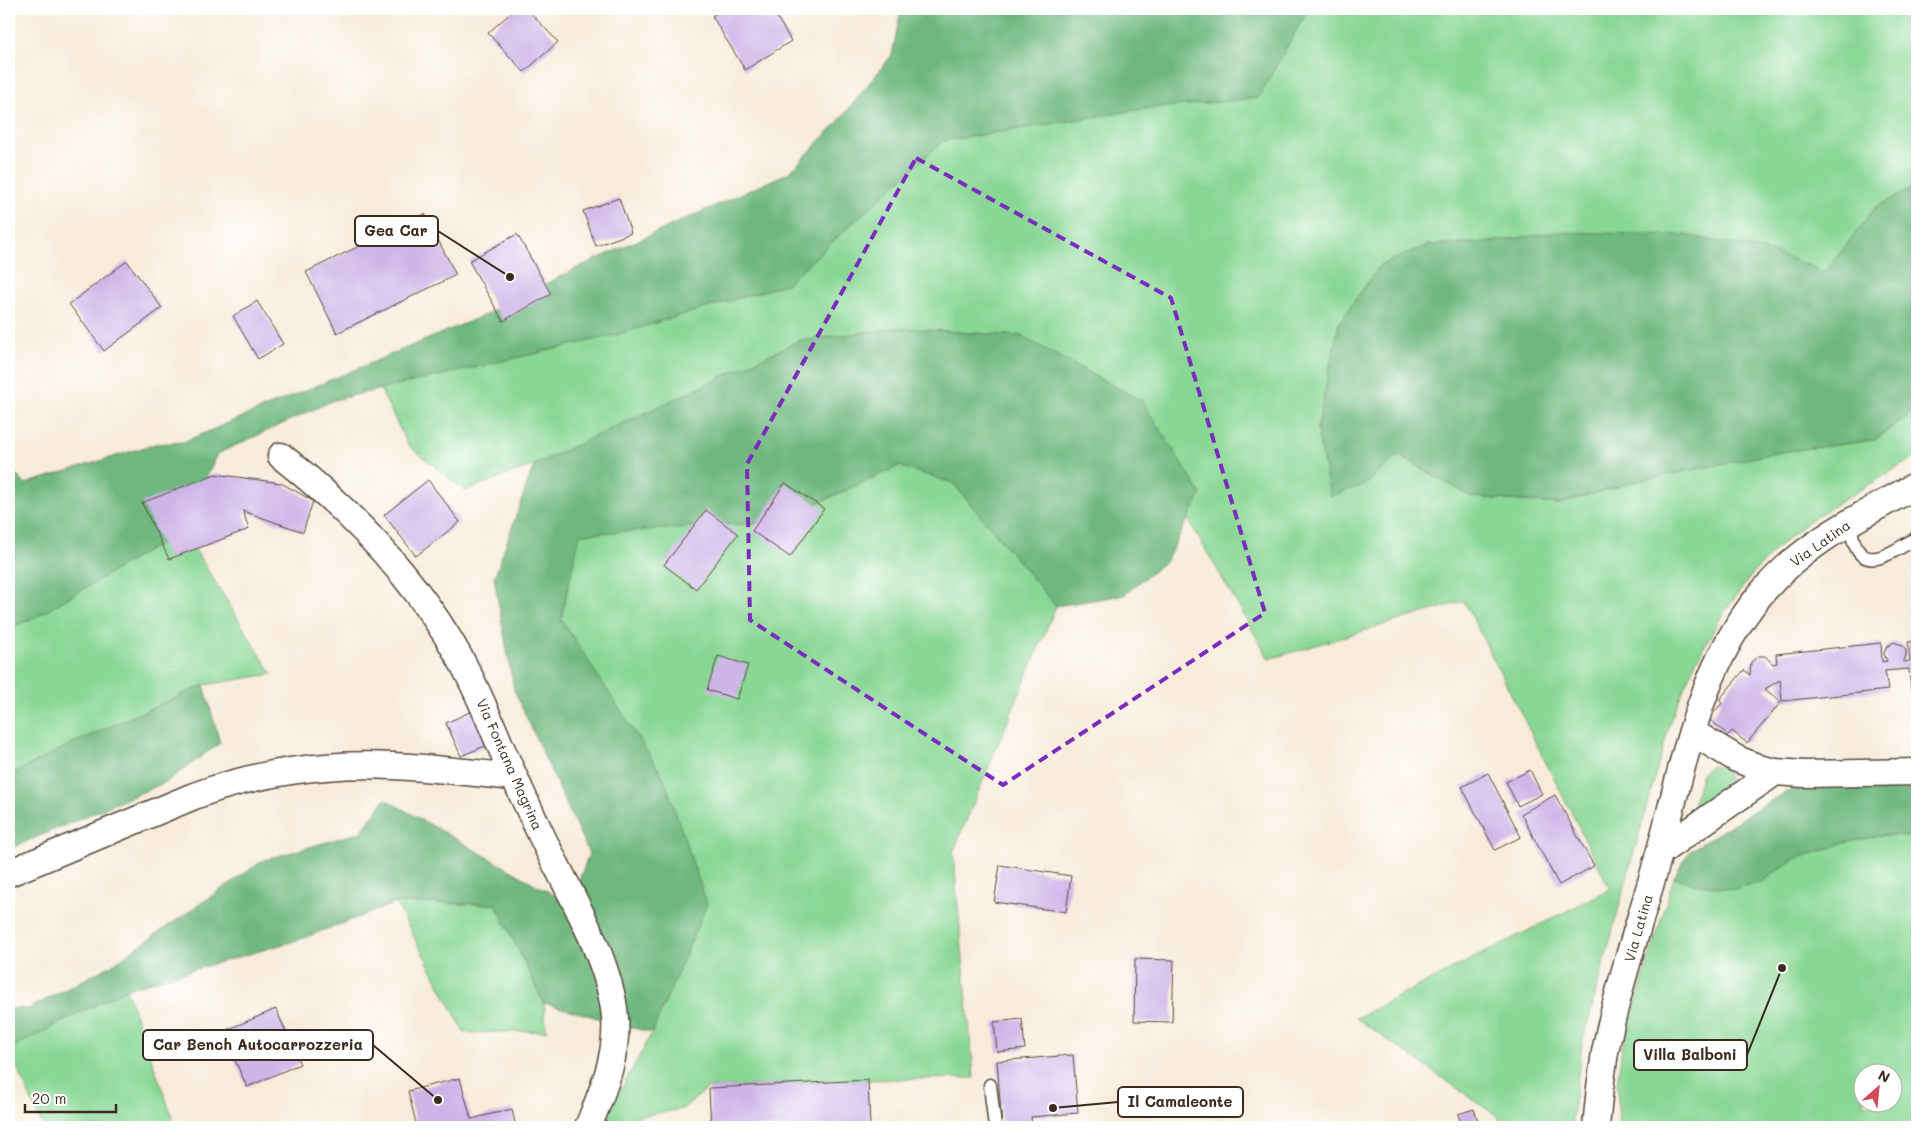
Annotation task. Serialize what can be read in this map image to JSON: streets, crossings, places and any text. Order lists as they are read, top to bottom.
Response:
{
  "streets": {
    "street": ["Via Latina", "Via Fontana Magrina"]
  },
  "places": [
    "Gea Car",
    "Villa Balboni",
    "Car Bench Autocarrozzeria",
    "Il Camaleonte"
  ],
  "scale_bar": "20 m",
  "north": "top right"
}
